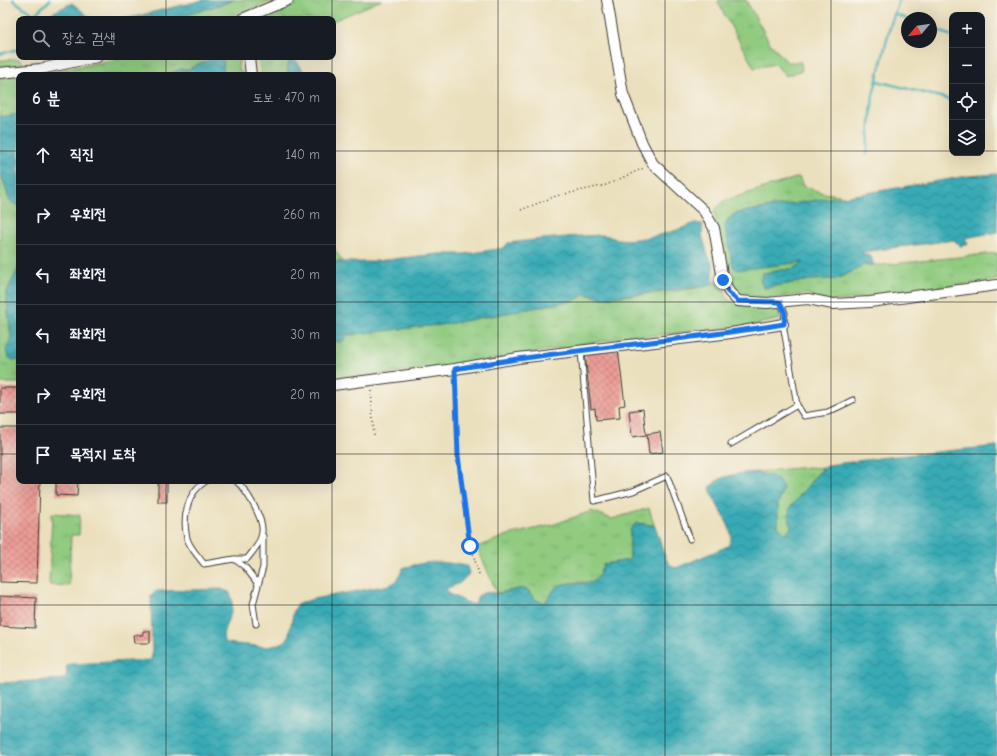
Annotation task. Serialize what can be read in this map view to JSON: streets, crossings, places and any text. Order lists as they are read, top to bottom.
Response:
{
  "north": "bottom left",
  "page": {
    "map_buttons": ["+", "−"],
    "search": "장소 검색",
    "heading": ["6 분", "도보 · 470 m"],
    "list": [
      ["직진", "140 m"],
      ["우회전", "260 m"],
      ["좌회전", "20 m"],
      ["좌회전", "30 m"],
      ["우회전", "20 m"],
      "목적지 도착"
    ]
  }
}
